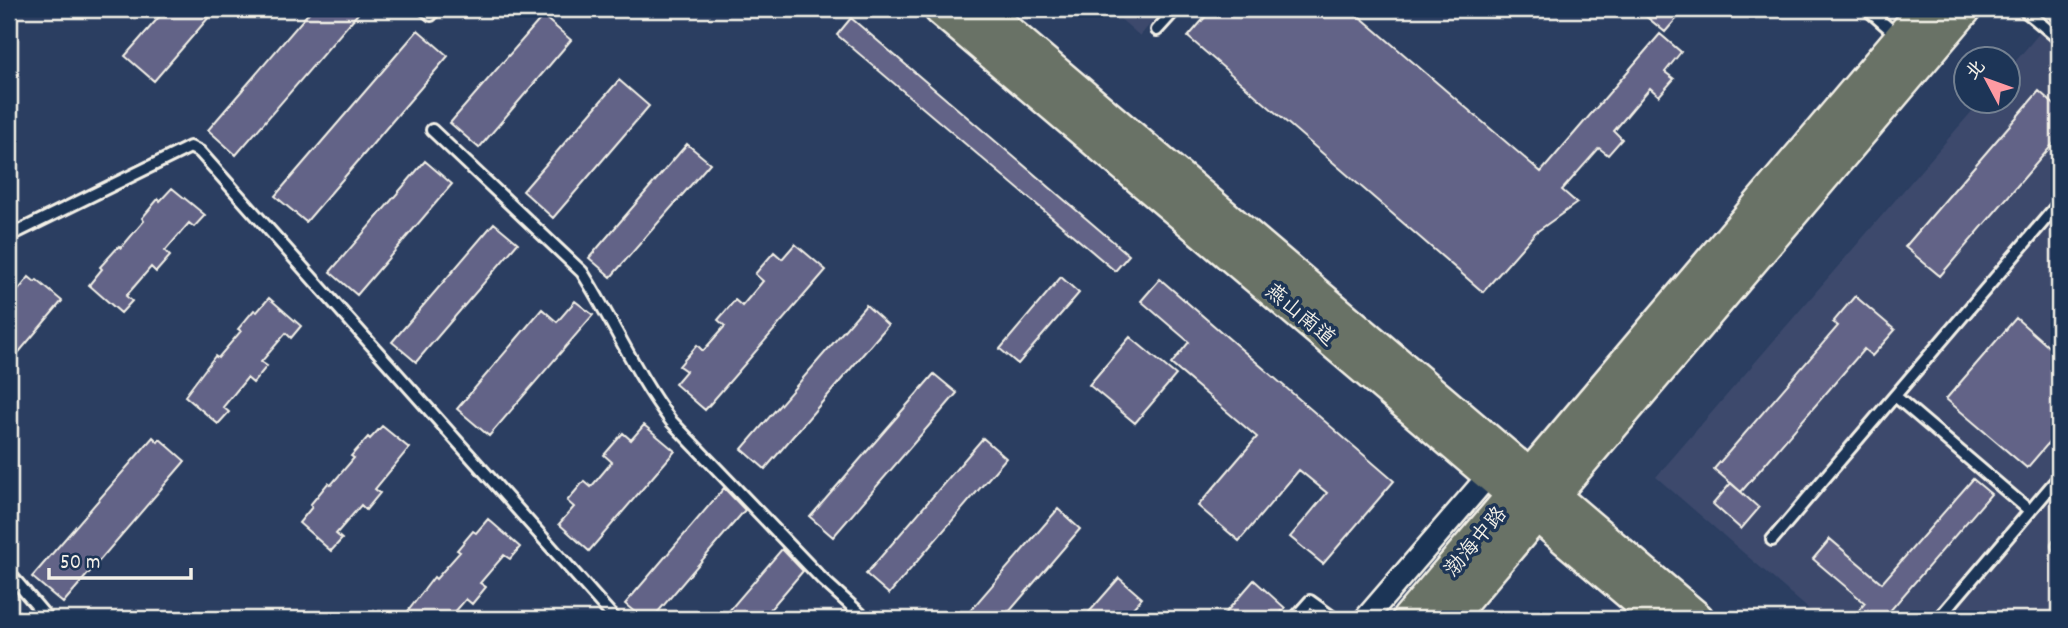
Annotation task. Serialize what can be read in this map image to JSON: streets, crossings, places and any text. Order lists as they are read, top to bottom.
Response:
{
  "streets": {
    "main road": ["燕山南道", "渤海中路"]
  },
  "crossings": [
    ["燕山南道", "渤海中路"]
  ],
  "scale_bar": "50 m",
  "north": "top left"
}
